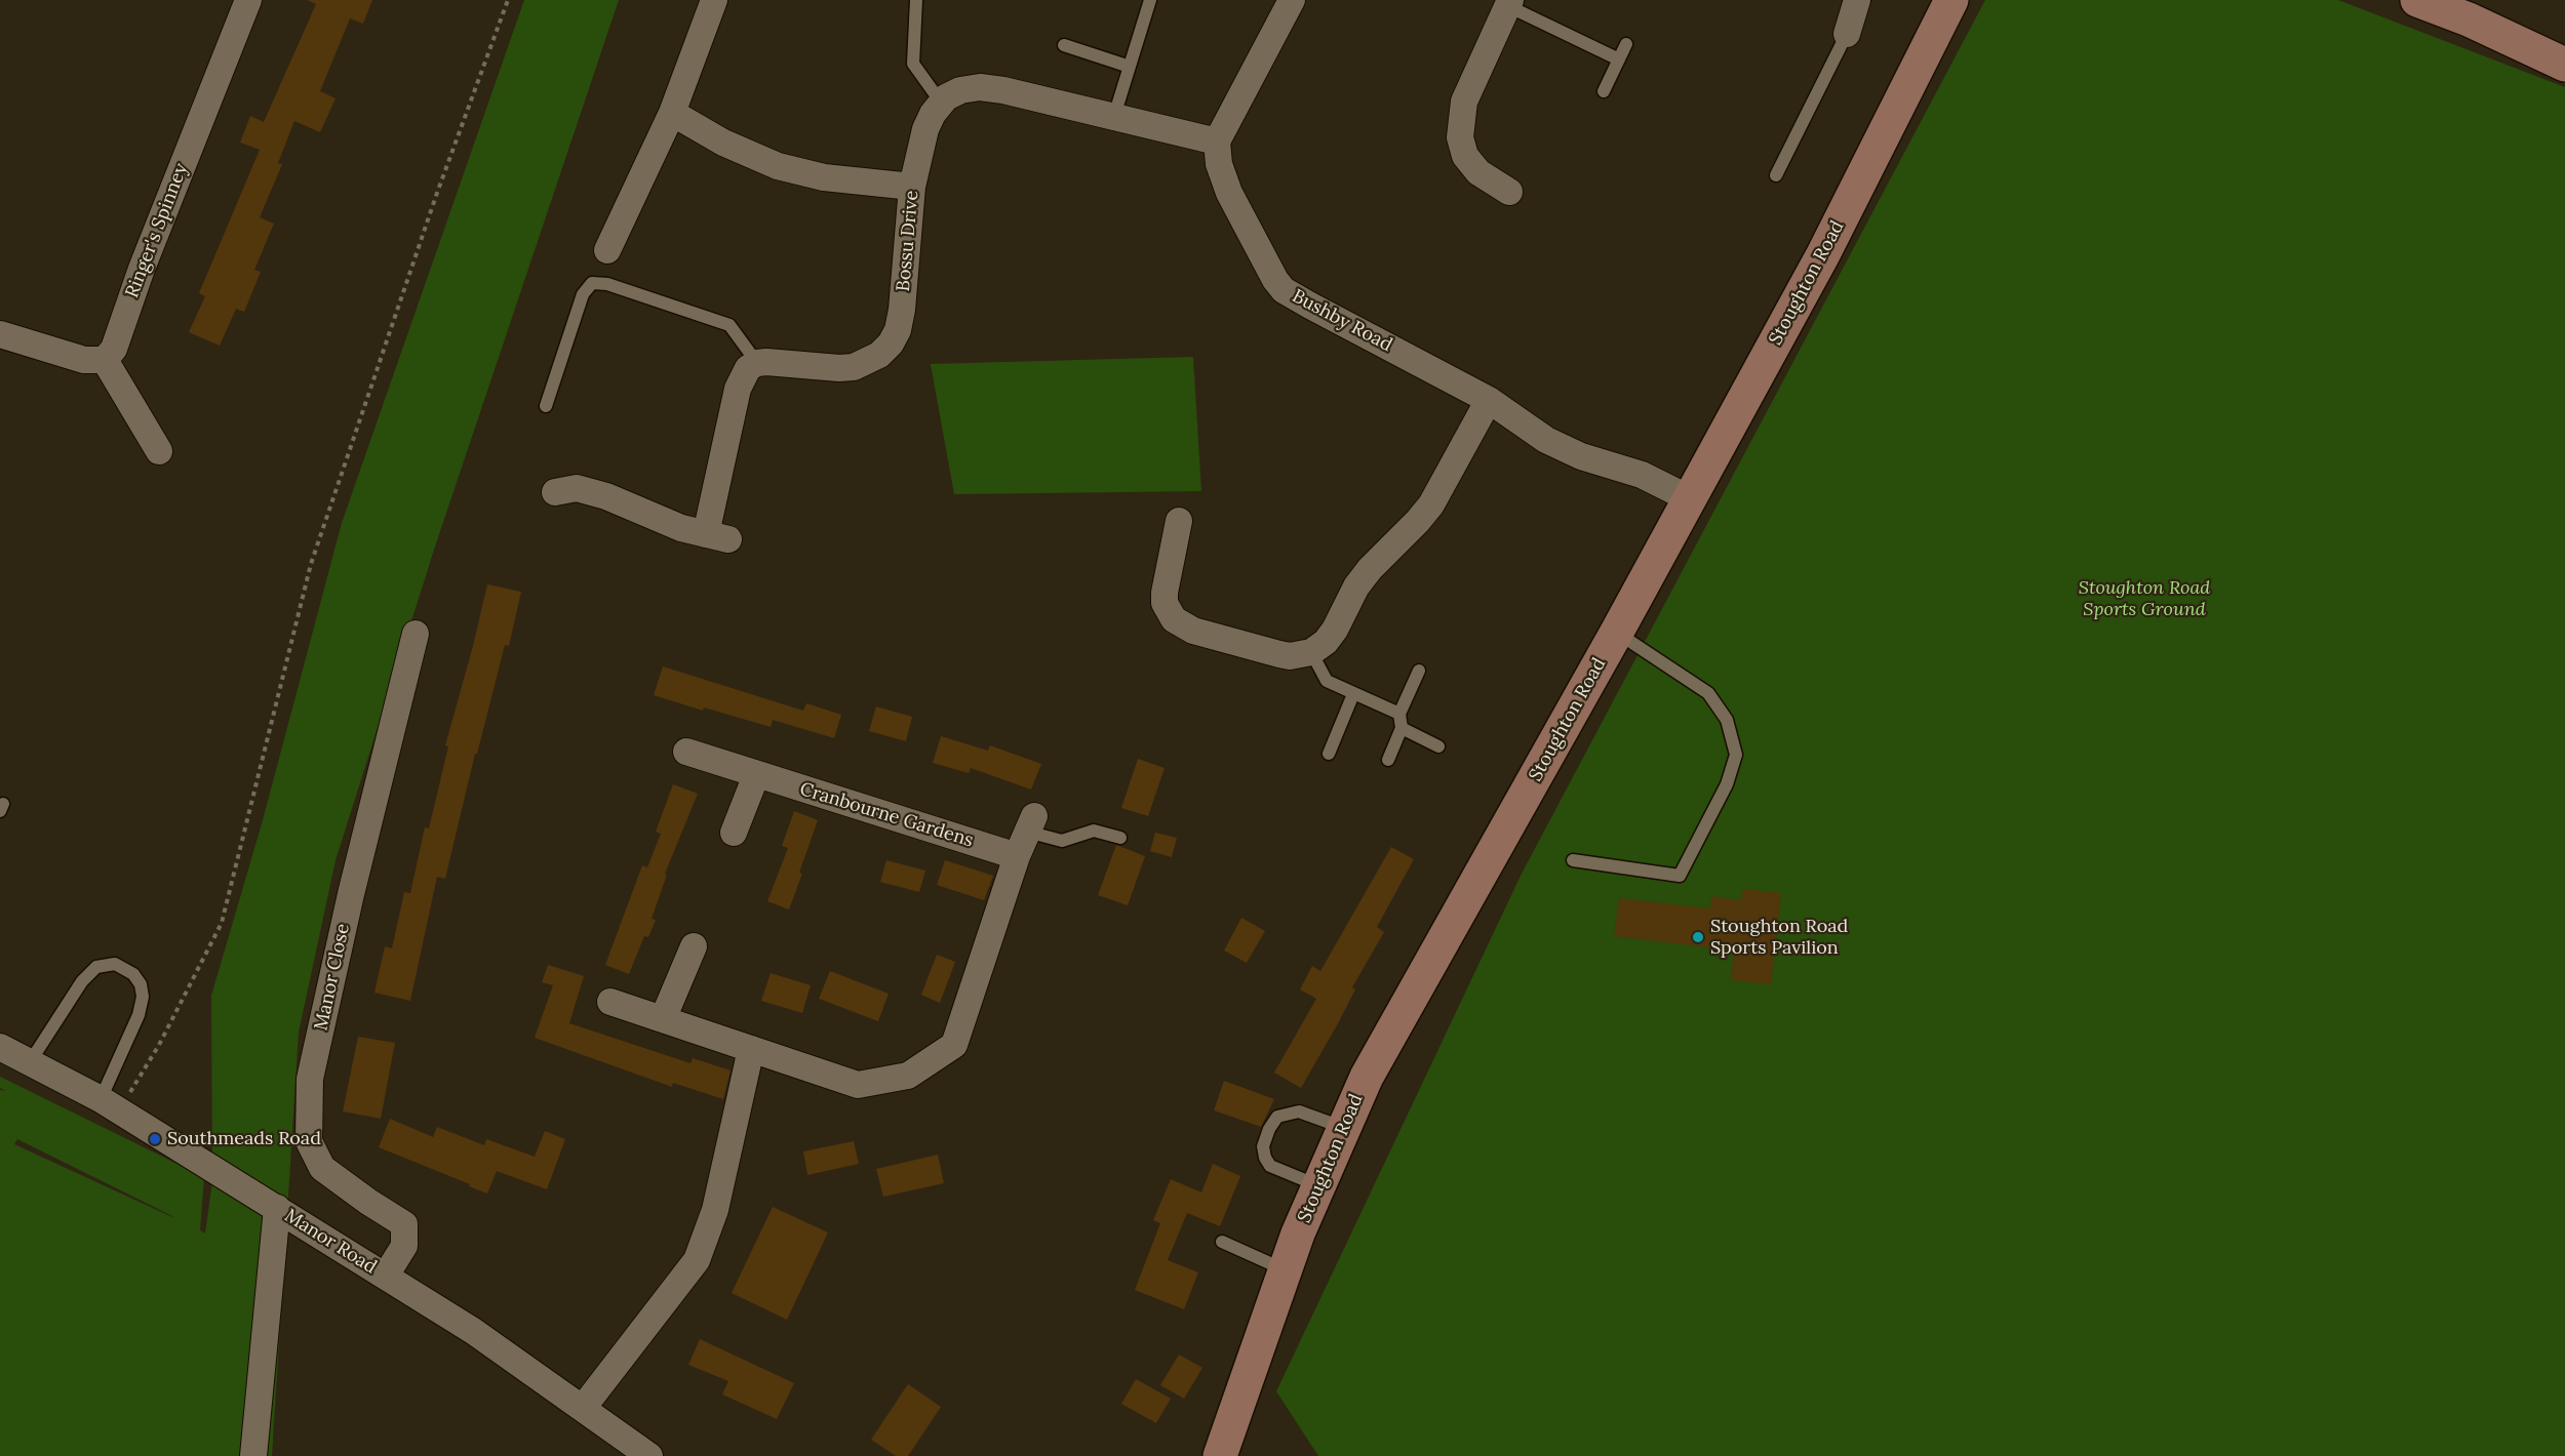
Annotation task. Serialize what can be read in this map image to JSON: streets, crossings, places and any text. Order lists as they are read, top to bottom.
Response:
{
  "streets": {
    "main road": ["Stoughton Road"],
    "street": [
      "Ringer's Spinney",
      "Bossu Drive",
      "Bushby Road",
      "Cranbourne Gardens",
      "Manor Close",
      "Manor Road"
    ]
  },
  "crossings": [
    ["Bossu Drive", "Bushby Road"],
    ["Stoughton Road", "Bushby Road"],
    ["Manor Close", "Manor Road"]
  ],
  "parks": ["Stoughton Road Sports Ground"],
  "places": ["Stoughton Road Sports Pavilion", "Southmeads Road"]
}
